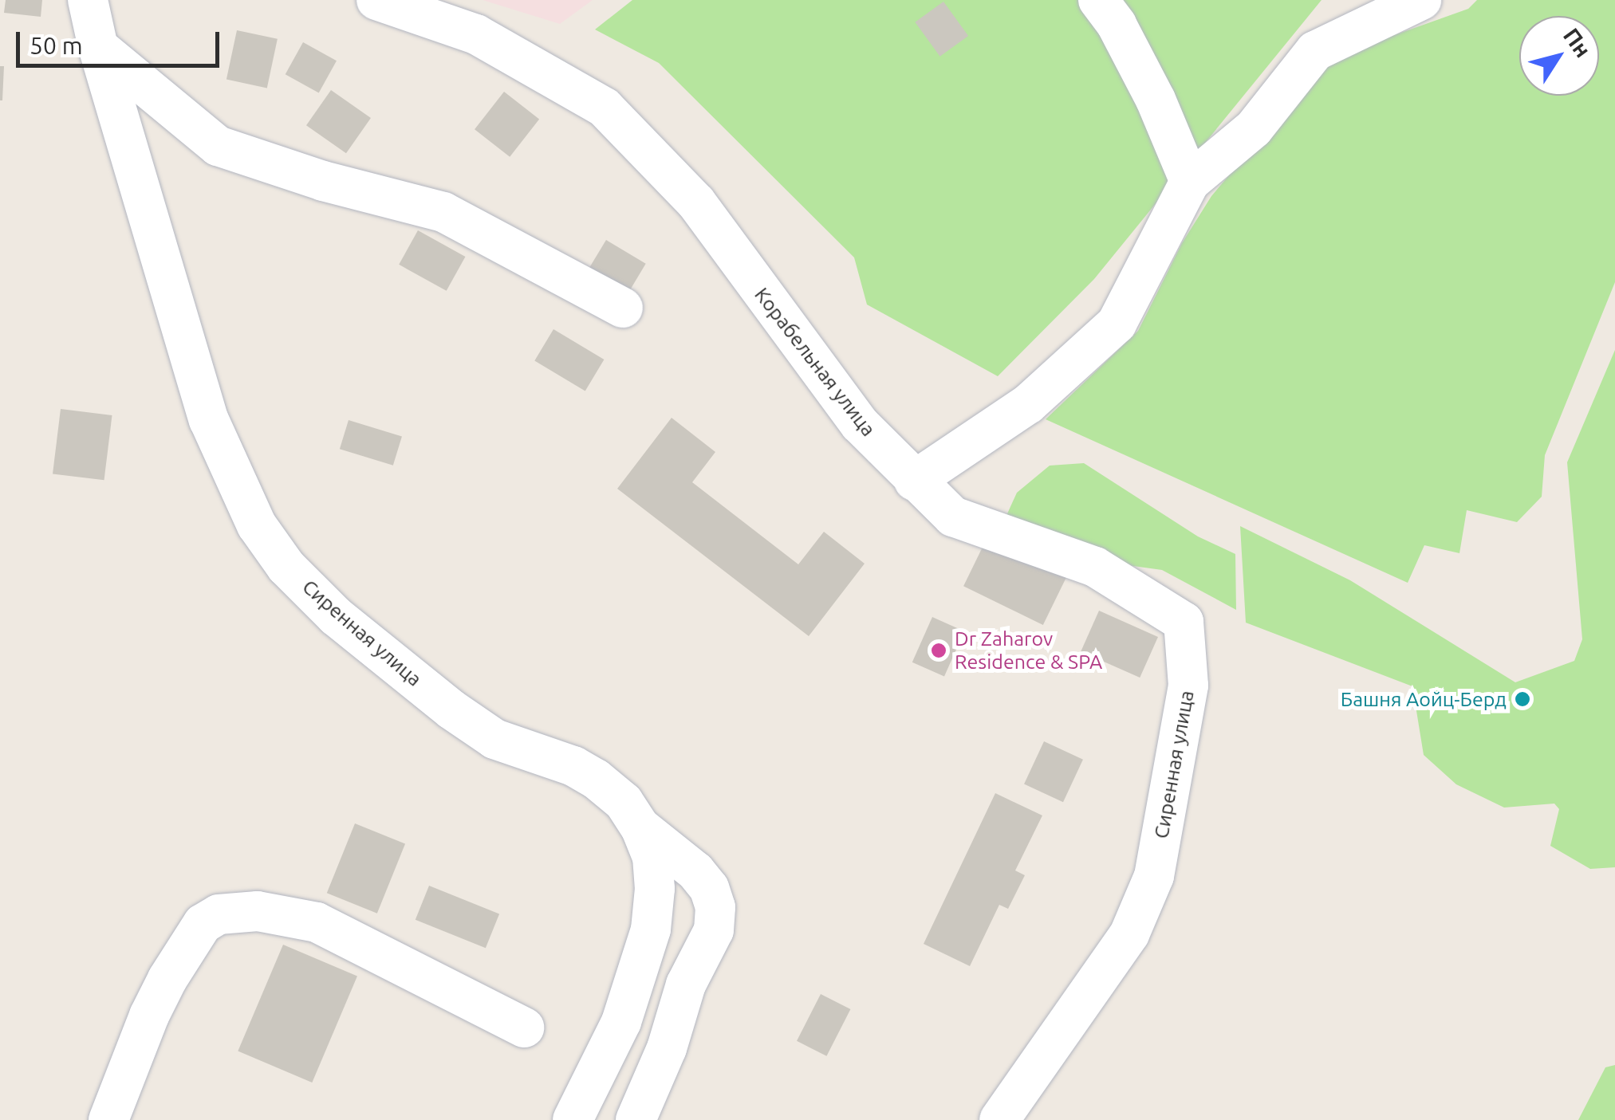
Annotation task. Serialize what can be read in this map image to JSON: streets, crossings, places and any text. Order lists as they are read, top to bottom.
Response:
{
  "streets": {
    "street": ["Корабельная улица", "Сиренная улица"]
  },
  "crossings": [
    ["Корабельная улица", "Сиренная улица"]
  ],
  "places": ["Dr Zaharov Residence & SPA", "Башня Аойц-Берд"],
  "scale_bar": "50 m",
  "north": "top right"
}
